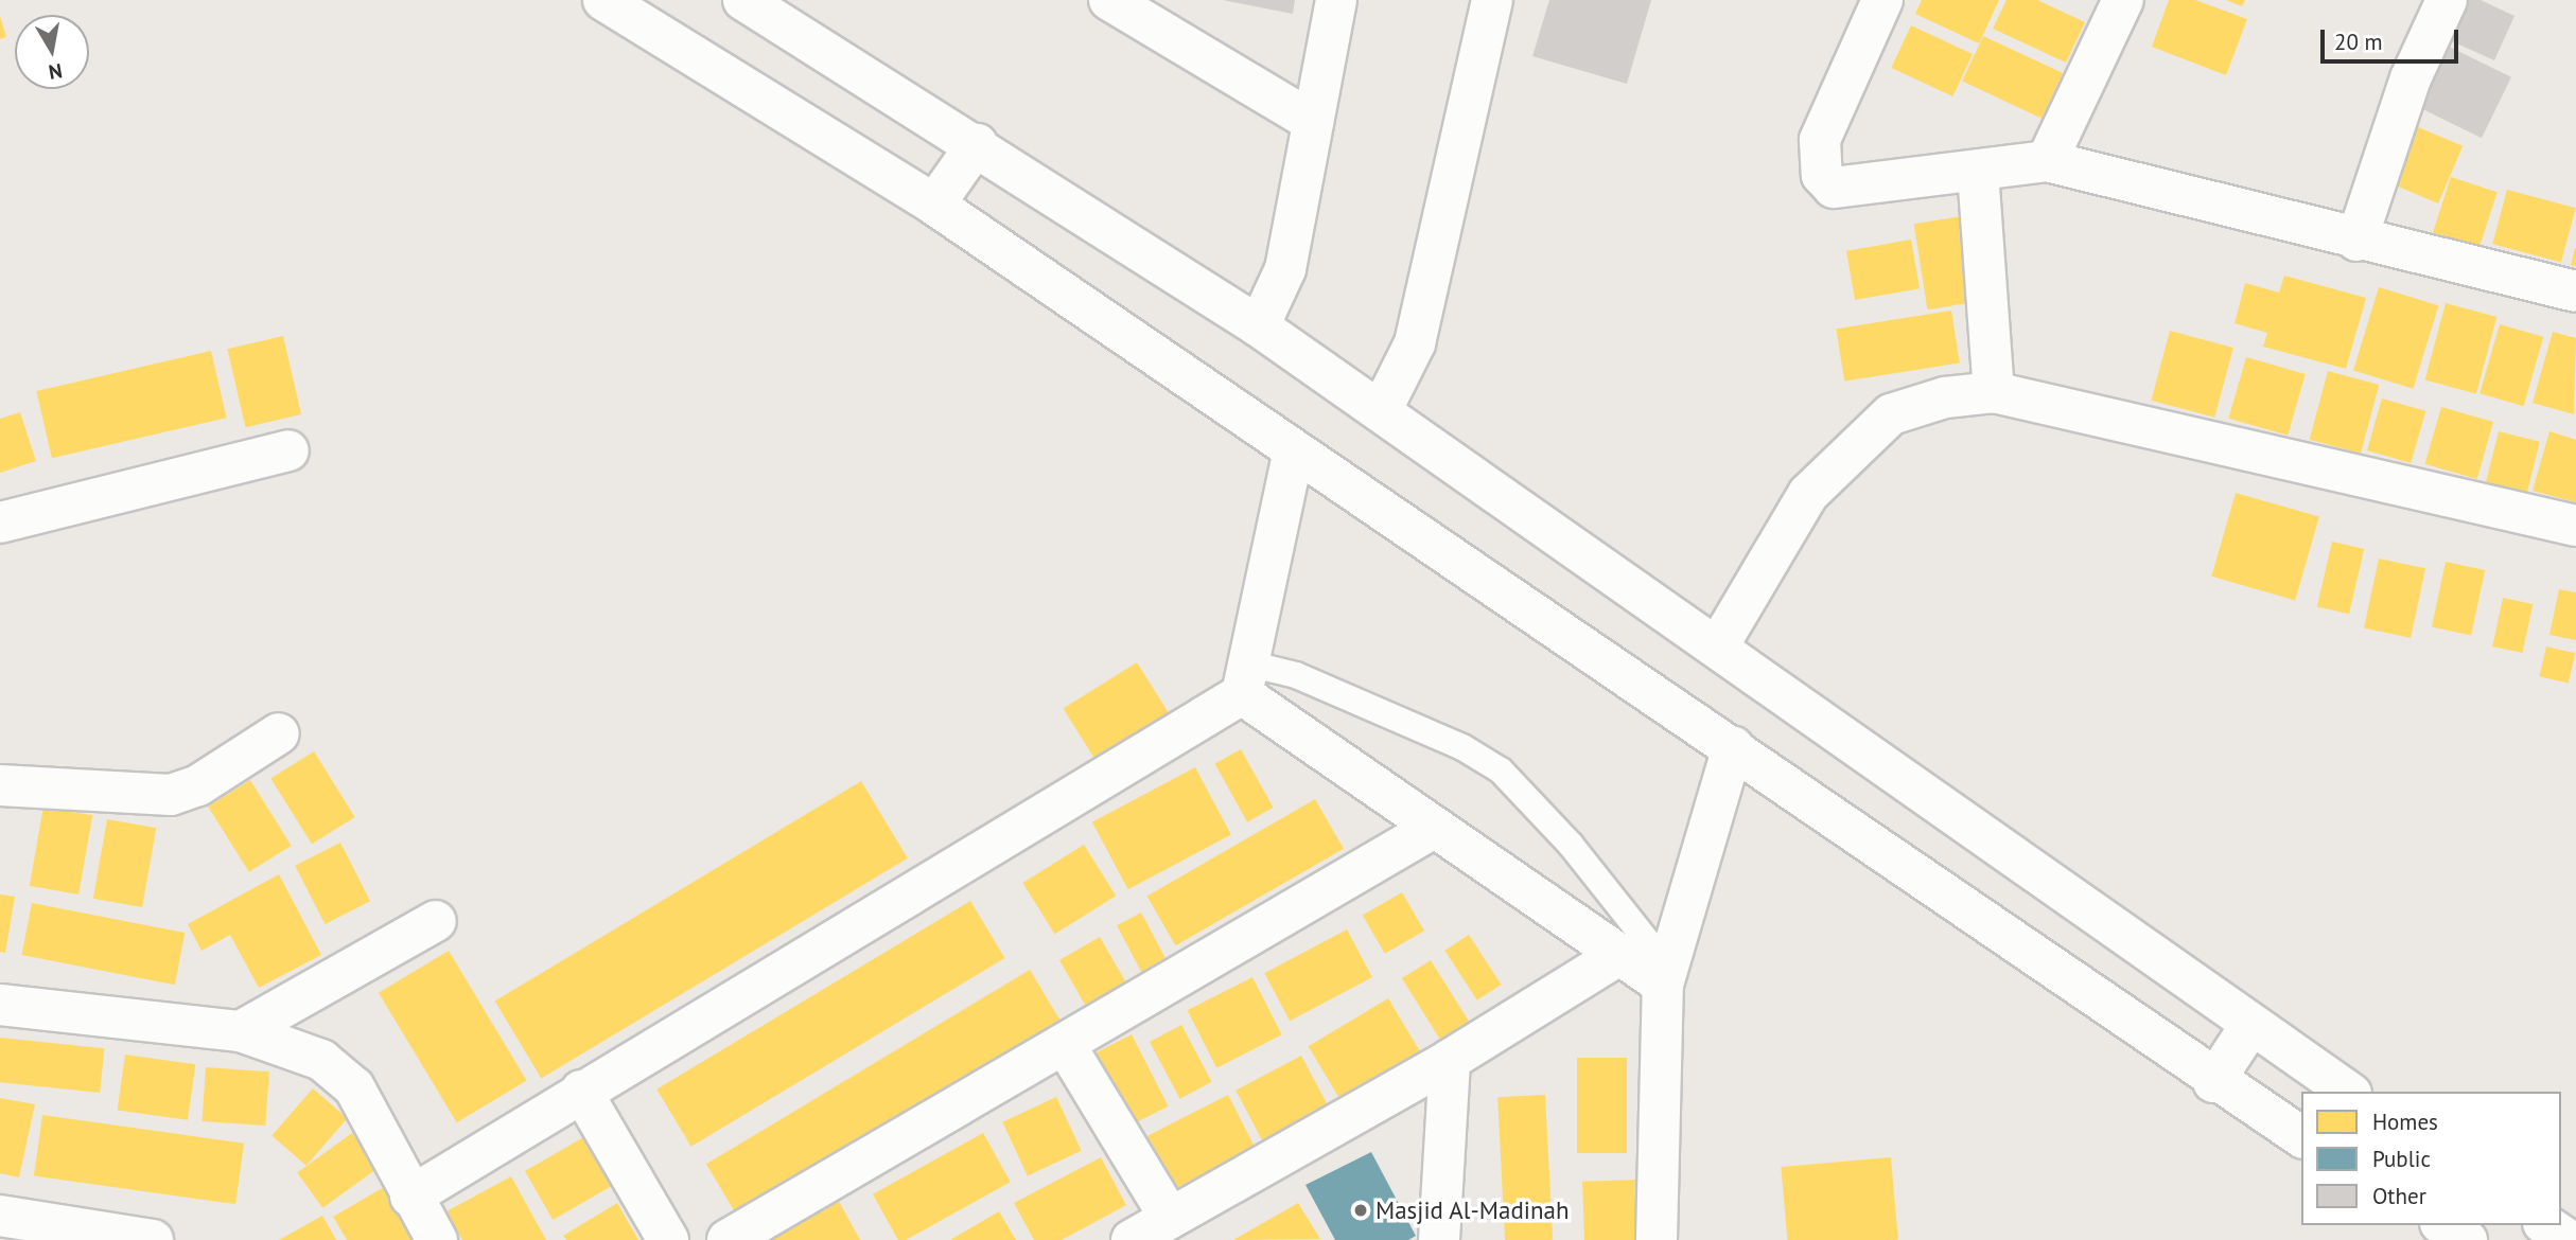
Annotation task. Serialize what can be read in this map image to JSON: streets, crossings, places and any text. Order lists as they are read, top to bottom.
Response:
{
  "places": ["Masjid Al-Madinah"],
  "legend": ["Homes", "Public", "Other"],
  "scale_bar": "20 m",
  "north": "bottom"
}
